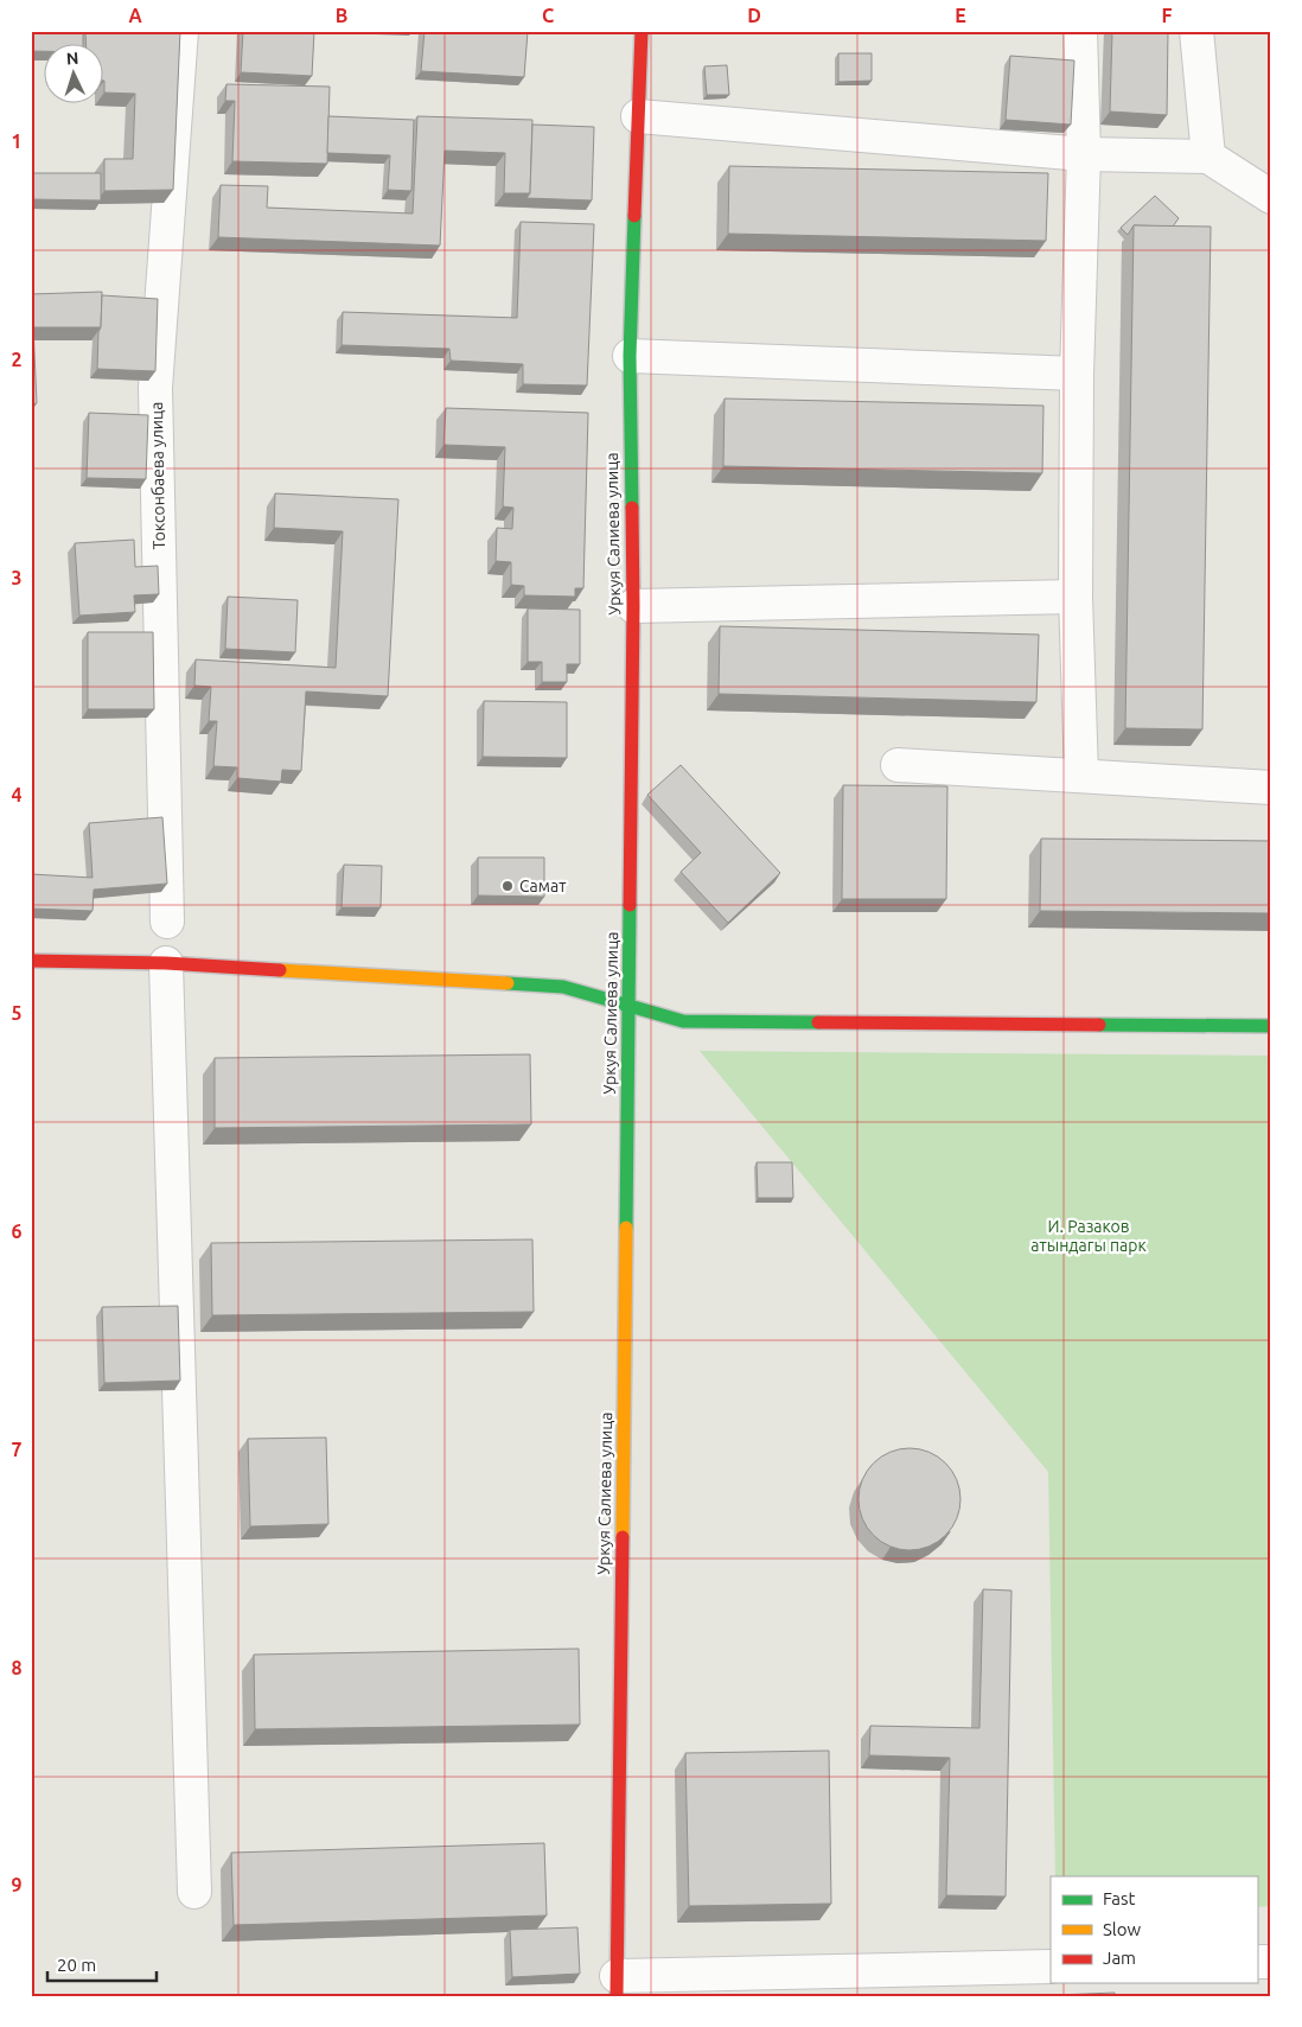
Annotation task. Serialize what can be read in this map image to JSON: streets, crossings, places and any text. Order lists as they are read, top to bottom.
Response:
{
  "streets": {
    "street": ["Токсонбаева улица", "Уркуя Салиева улица"]
  },
  "parks": ["И. Разаков атындагы парк"],
  "places": ["Самат"],
  "legend": ["Fast", "Slow", "Jam"],
  "scale_bar": "20 m",
  "north": "top",
  "grid": {
    "columns": [
      "A",
      "B",
      "C",
      "D",
      "E",
      "F"
    ],
    "rows": [
      "1",
      "2",
      "3",
      "4",
      "5",
      "6",
      "7",
      "8",
      "9"
    ]
  }
}
